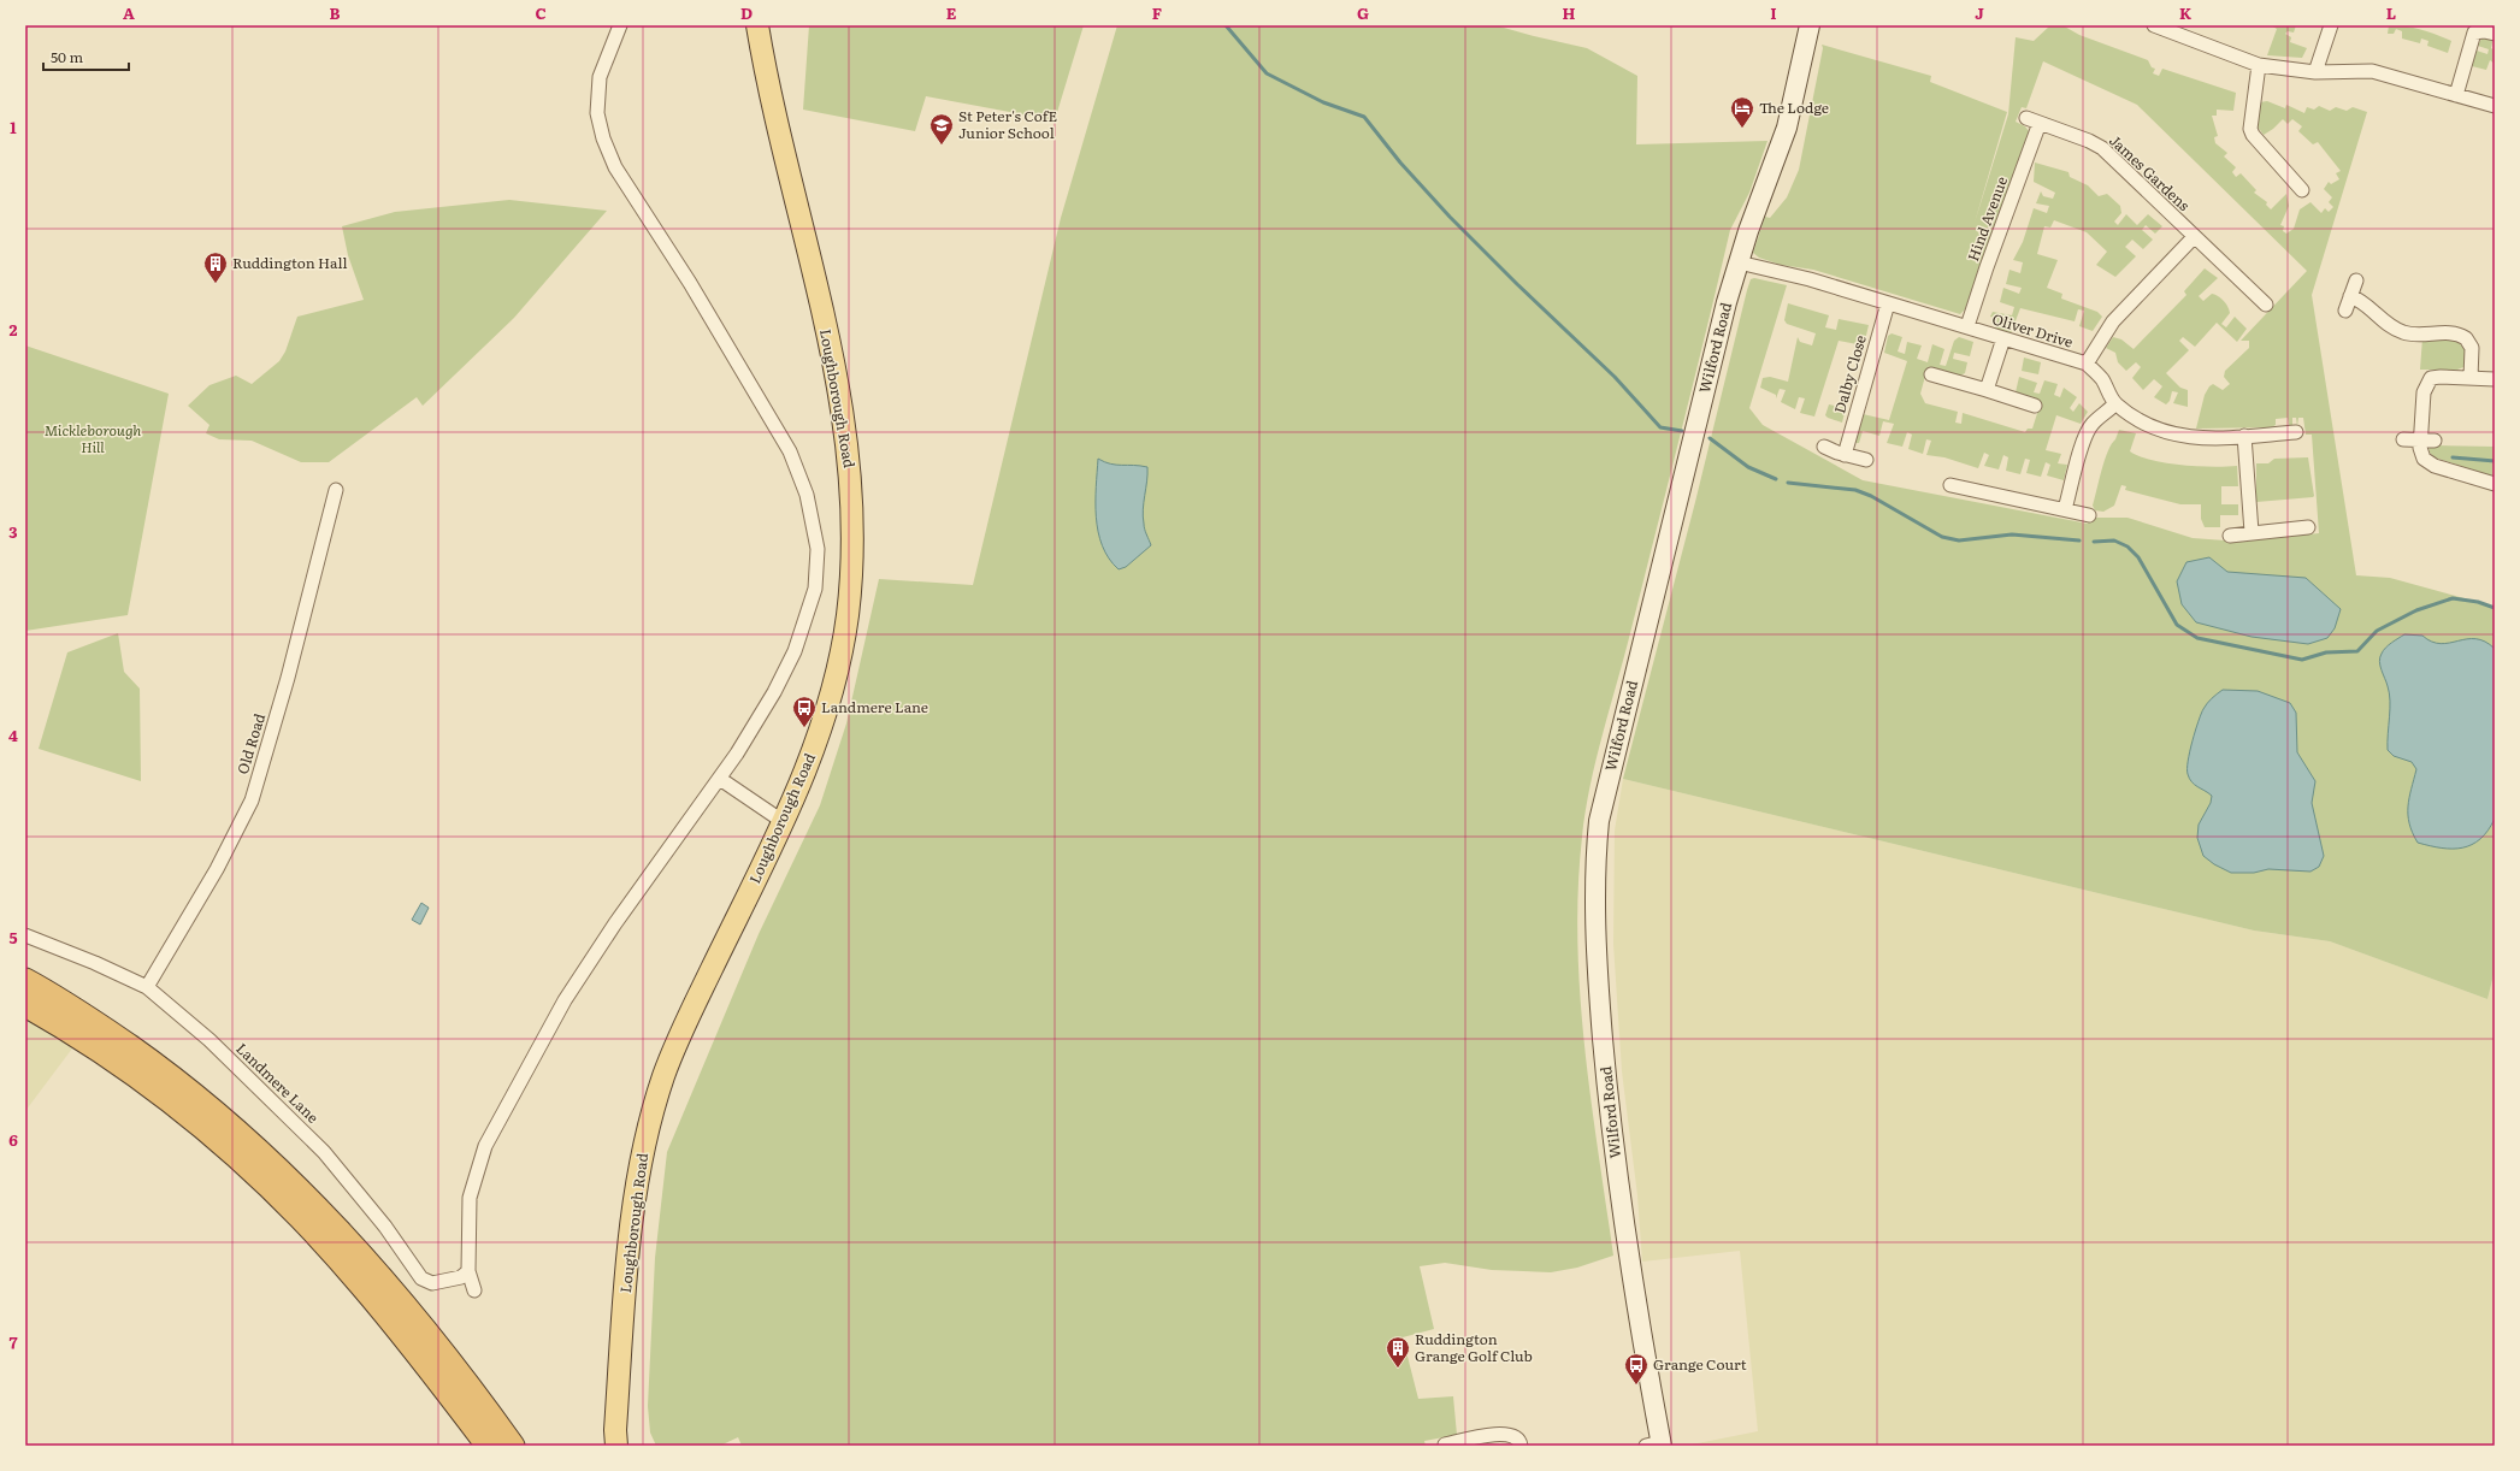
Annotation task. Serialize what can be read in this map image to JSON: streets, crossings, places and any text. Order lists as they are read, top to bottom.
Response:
{
  "streets": {
    "main road": ["Wilford Road", "Loughborough Road"],
    "street": [
      "James Gardens",
      "Hind Avenue",
      "Oliver Drive",
      "Dalby Close",
      "Old Road",
      "Landmere Lane"
    ]
  },
  "crossings": [
    ["James Gardens", "Hind Avenue"],
    ["Hind Avenue", "Oliver Drive"],
    ["Oliver Drive", "Wilford Road"],
    ["Oliver Drive", "Dalby Close"],
    ["Old Road", "Landmere Lane"]
  ],
  "parks": ["Mickleborough Hill"],
  "places": {
    "hotel": ["The Lodge"],
    "school or university": ["St Peter's CofE Junior School"],
    "building": ["Ruddington Hall", "Ruddington Grange Golf Club"],
    "bus stop": ["Landmere Lane", "Grange Court"]
  },
  "scale_bar": "50 m",
  "grid": {
    "columns": [
      "A",
      "B",
      "C",
      "D",
      "E",
      "F",
      "G",
      "H",
      "I",
      "J",
      "K",
      "L"
    ],
    "rows": [
      "1",
      "2",
      "3",
      "4",
      "5",
      "6",
      "7"
    ]
  }
}
